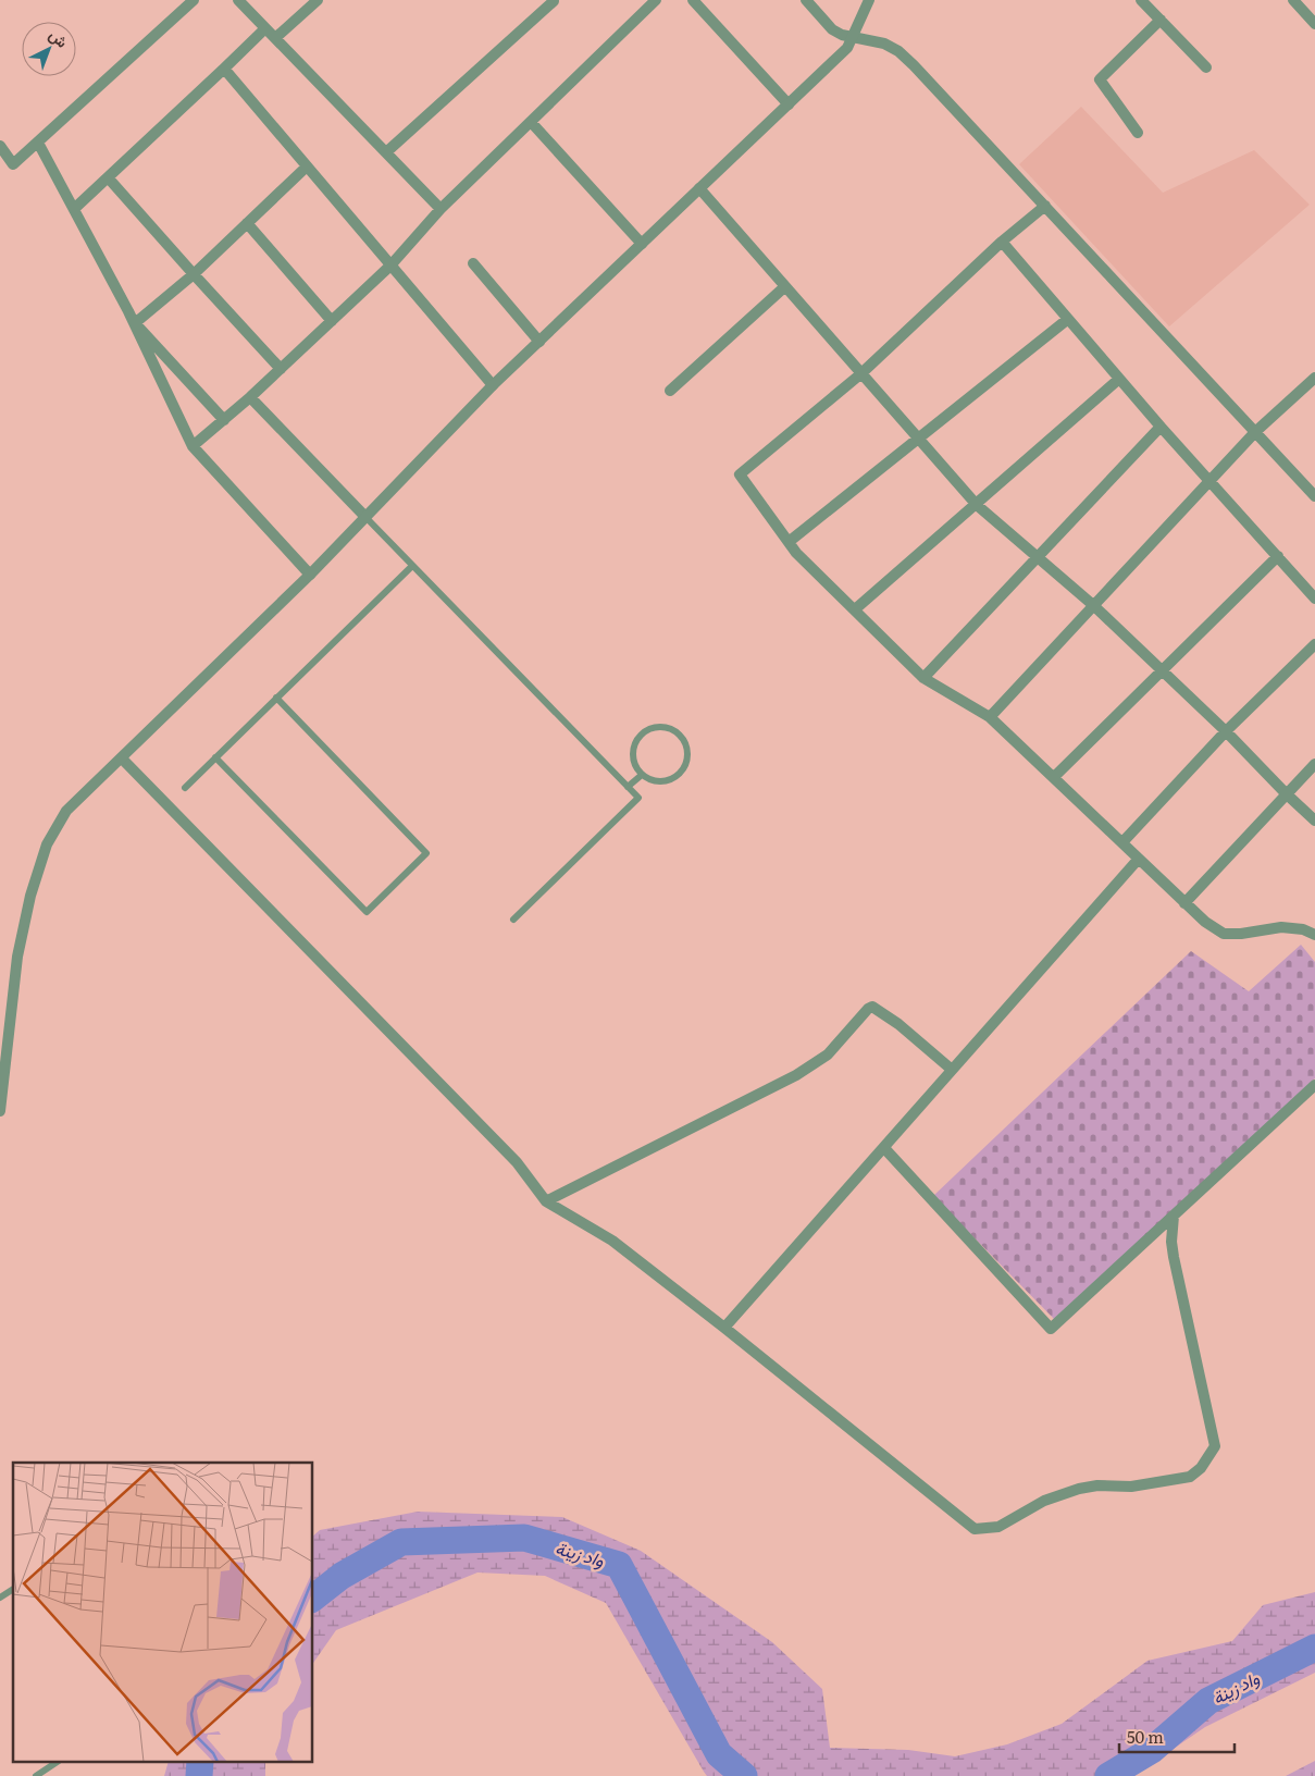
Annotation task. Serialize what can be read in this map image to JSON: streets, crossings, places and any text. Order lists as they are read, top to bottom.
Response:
{
  "water": ["واد زينة"],
  "scale_bar": "50 m",
  "north": "top right"
}
